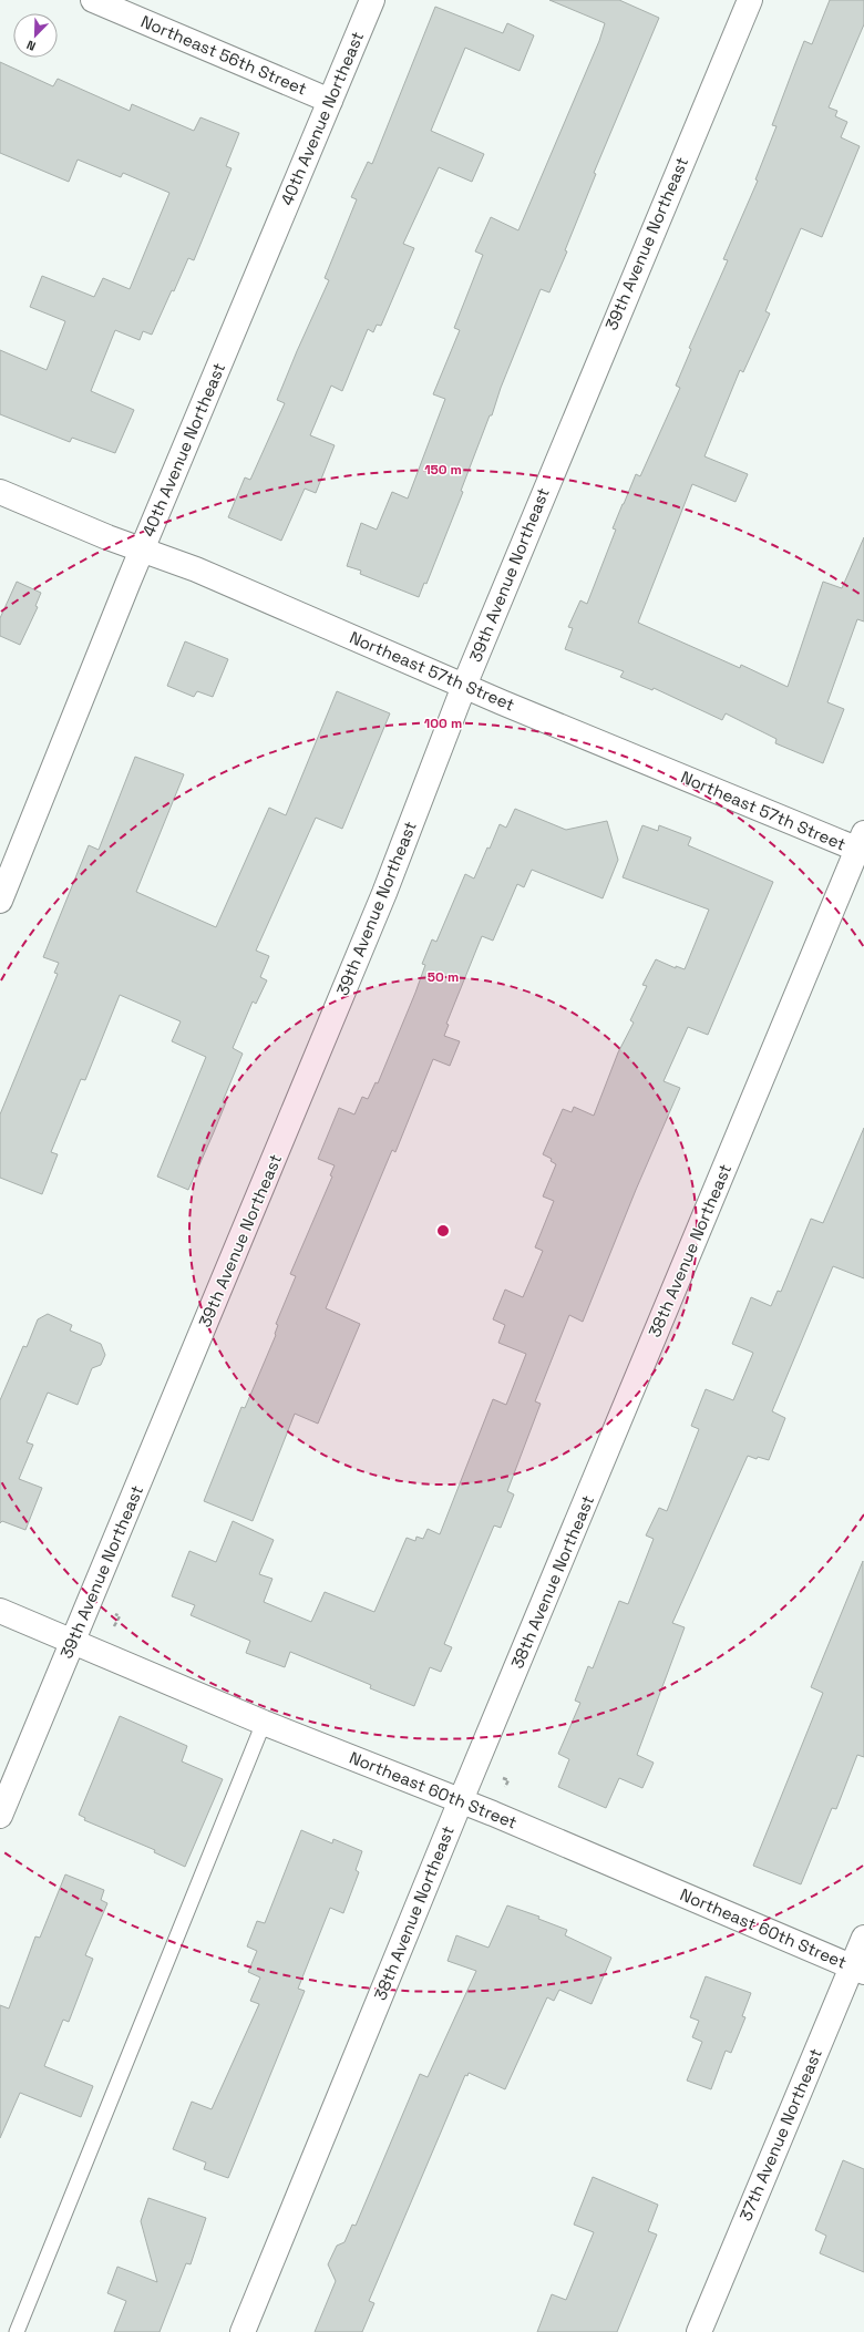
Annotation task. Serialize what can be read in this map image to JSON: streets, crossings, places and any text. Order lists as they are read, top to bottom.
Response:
{
  "streets": {
    "street": [
      "Northeast 56th Street",
      "40th Avenue Northeast",
      "39th Avenue Northeast",
      "Northeast 57th Street",
      "38th Avenue Northeast",
      "Northeast 60th Street",
      "37th Avenue Northeast"
    ]
  },
  "crossings": [
    ["Northeast 56th Street", "40th Avenue Northeast"],
    ["40th Avenue Northeast", "Northeast 57th Street"],
    ["39th Avenue Northeast", "Northeast 57th Street"],
    ["39th Avenue Northeast", "Northeast 60th Street"],
    ["Northeast 57th Street", "38th Avenue Northeast"],
    ["38th Avenue Northeast", "Northeast 60th Street"],
    ["Northeast 60th Street", "37th Avenue Northeast"]
  ],
  "north": "bottom left",
  "rings": ["150 m", "100 m", "50 m"]
}
